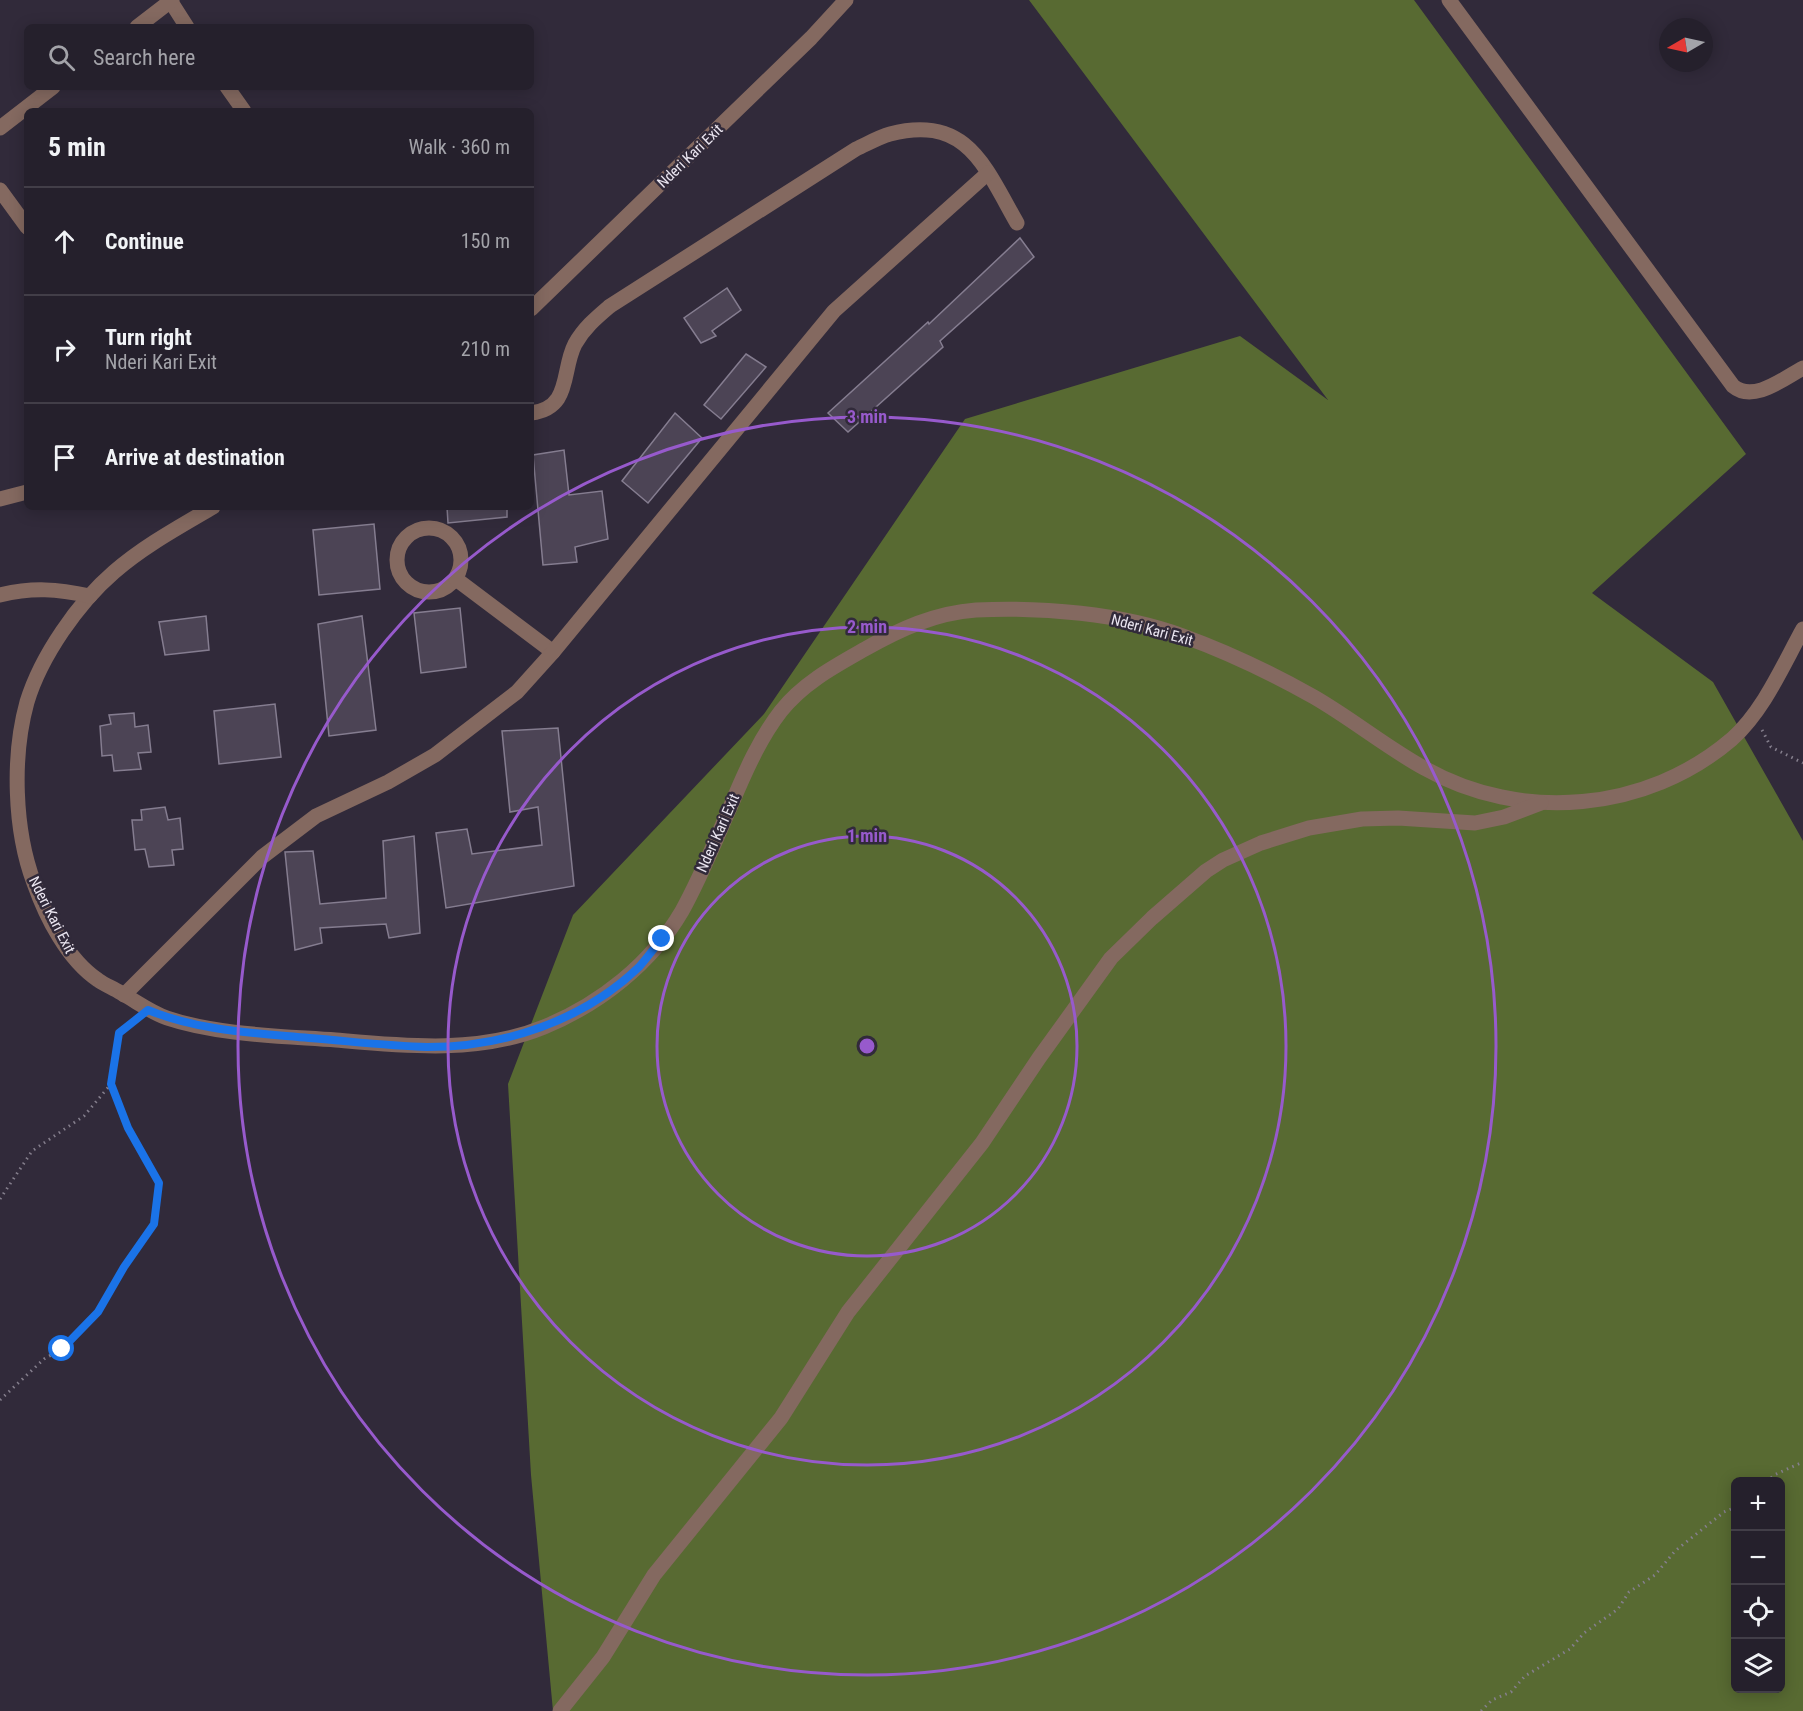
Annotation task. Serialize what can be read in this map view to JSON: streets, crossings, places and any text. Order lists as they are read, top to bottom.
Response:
{
  "streets": {
    "street": ["Nderi Kari Exit"]
  },
  "north": "left",
  "page": {
    "search": "Search here",
    "heading": ["5 min", "Walk · 360 m"],
    "list": [
      ["Continue", "150 m"],
      ["Turn right", "Nderi Kari Exit", "210 m"],
      "Arrive at destination"
    ],
    "map_buttons": ["+", "−"]
  },
  "rings": ["3 min", "2 min", "1 min"]
}
